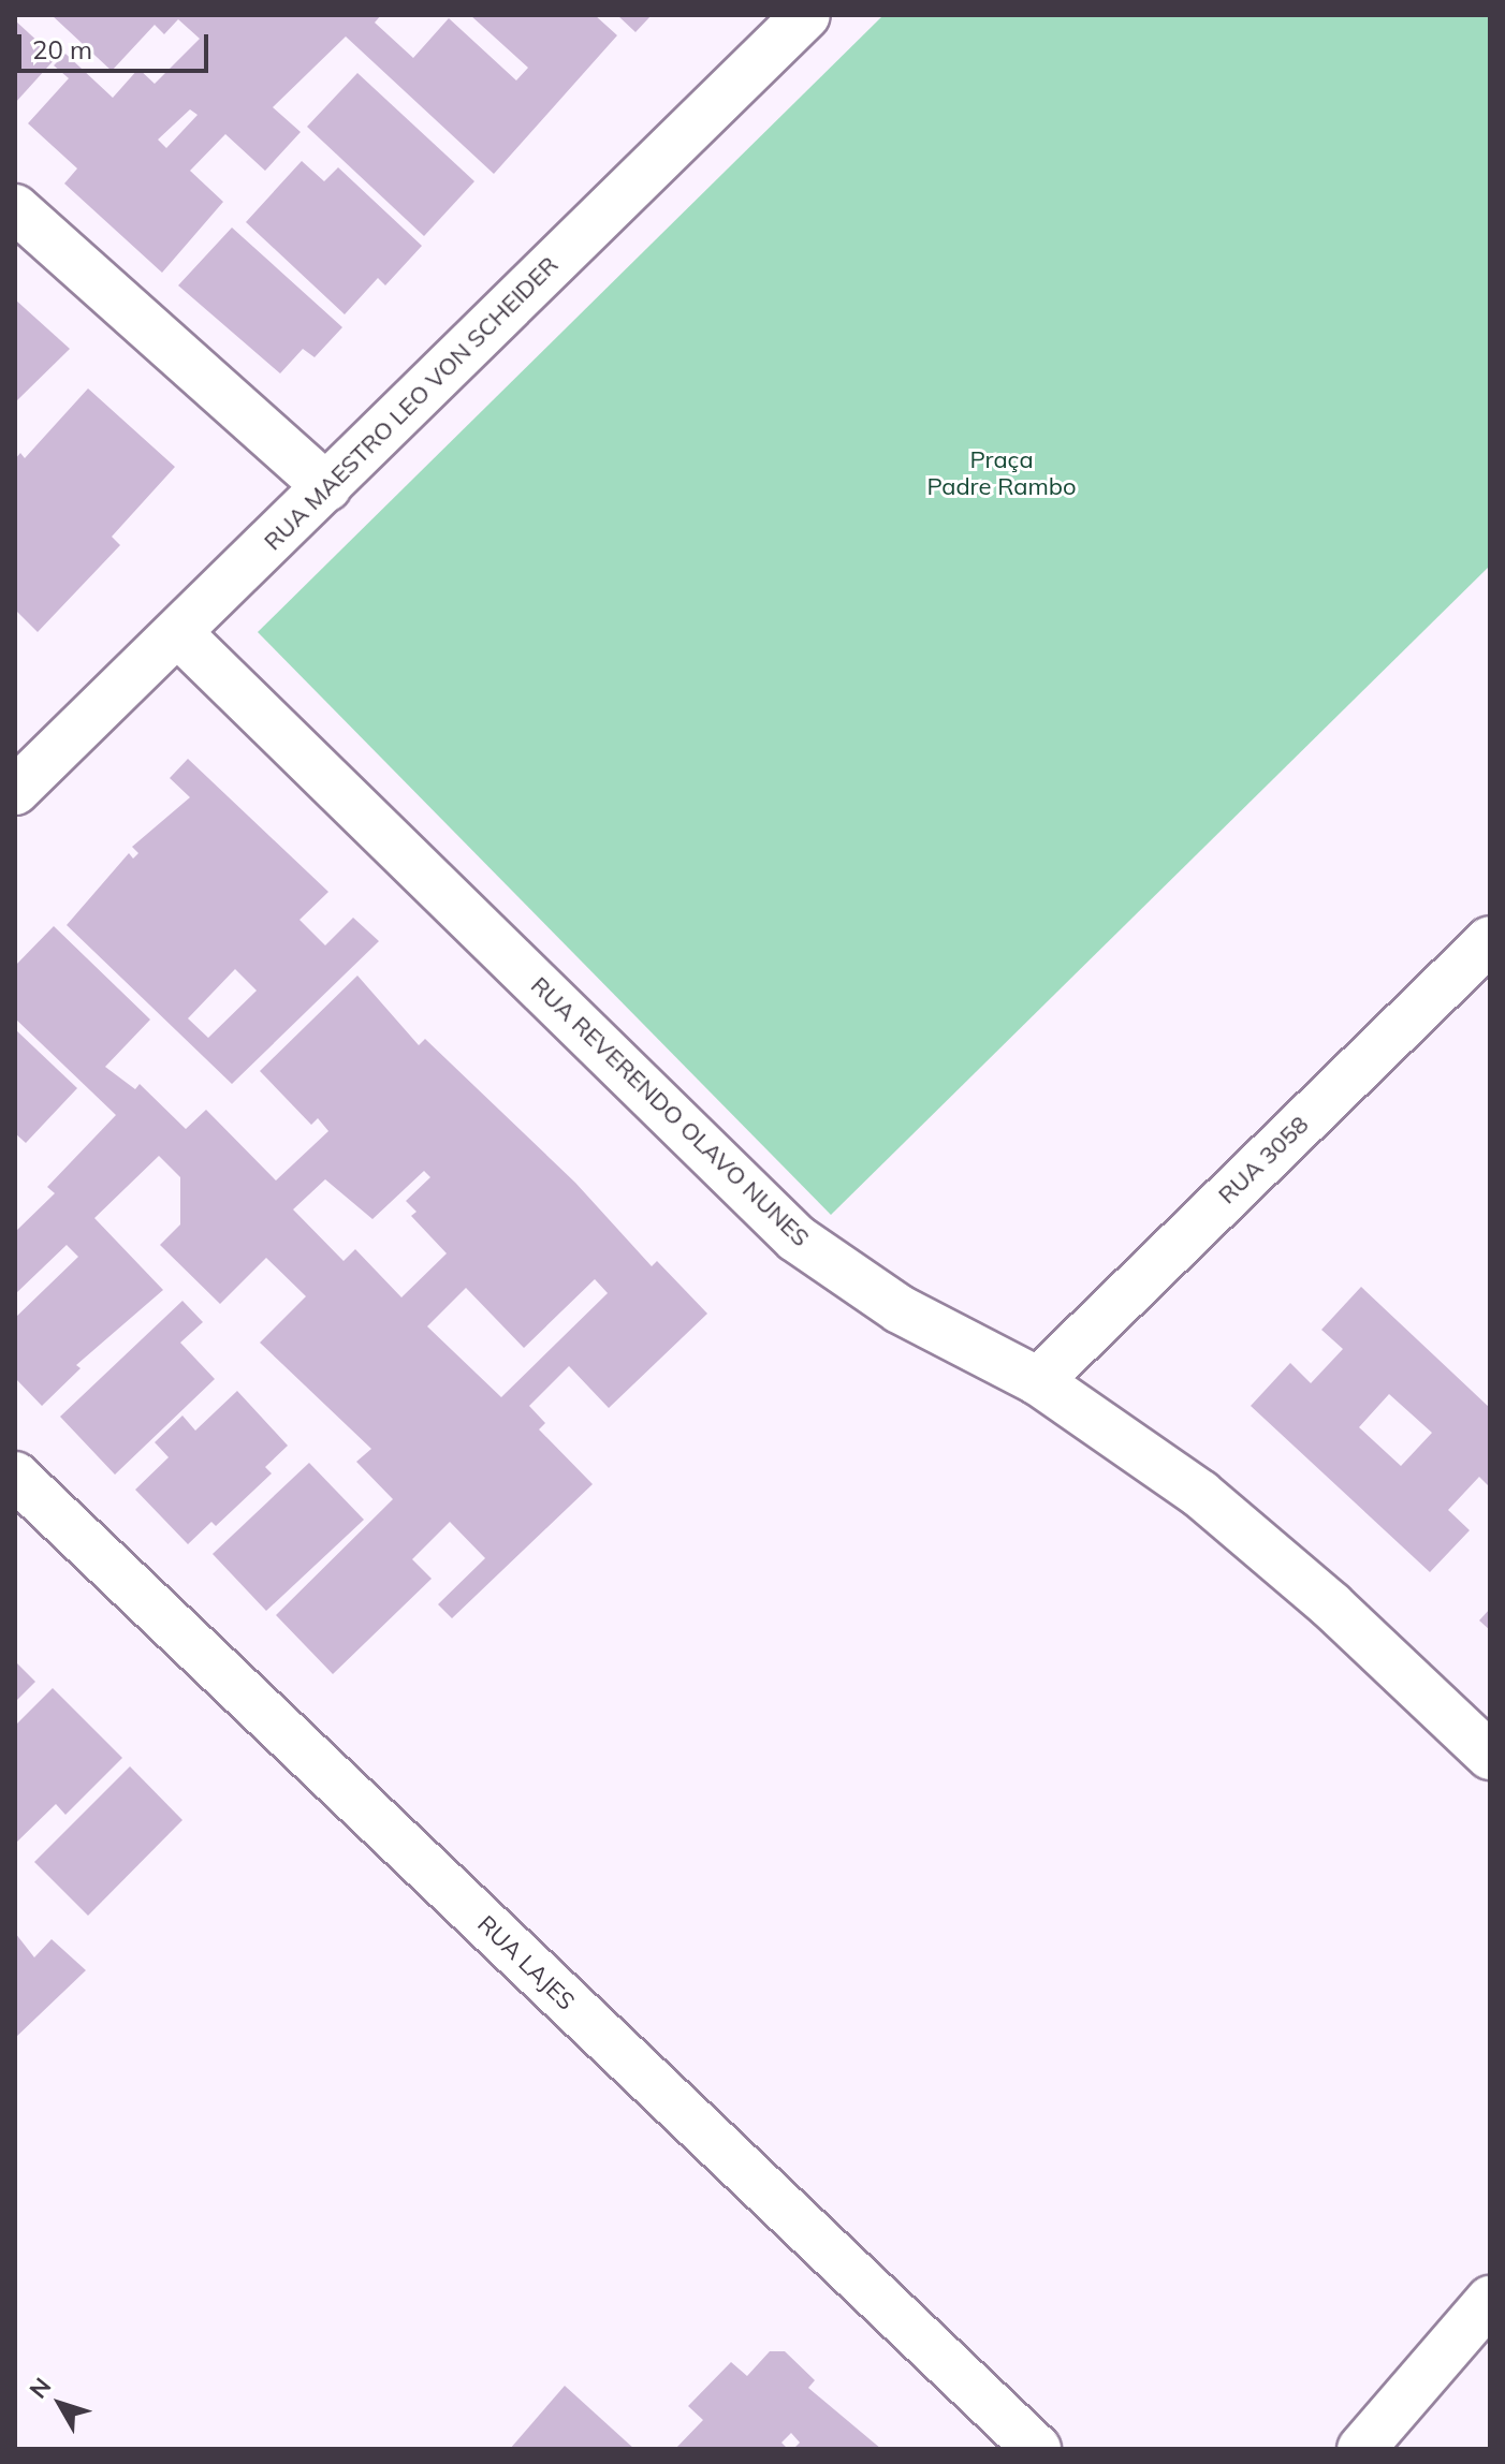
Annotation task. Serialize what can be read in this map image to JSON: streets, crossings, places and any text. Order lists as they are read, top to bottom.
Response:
{
  "streets": {
    "street": [
      "RUA MAESTRO LEO VON SCHEIDER",
      "RUA REVERENDO OLAVO NUNES",
      "RUA 3058",
      "RUA LAJES"
    ]
  },
  "crossings": [
    ["RUA MAESTRO LEO VON SCHEIDER", "RUA REVERENDO OLAVO NUNES"],
    ["RUA REVERENDO OLAVO NUNES", "RUA 3058"]
  ],
  "parks": ["Praça Padre Rambo"],
  "scale_bar": "20 m",
  "north": "top left"
}
